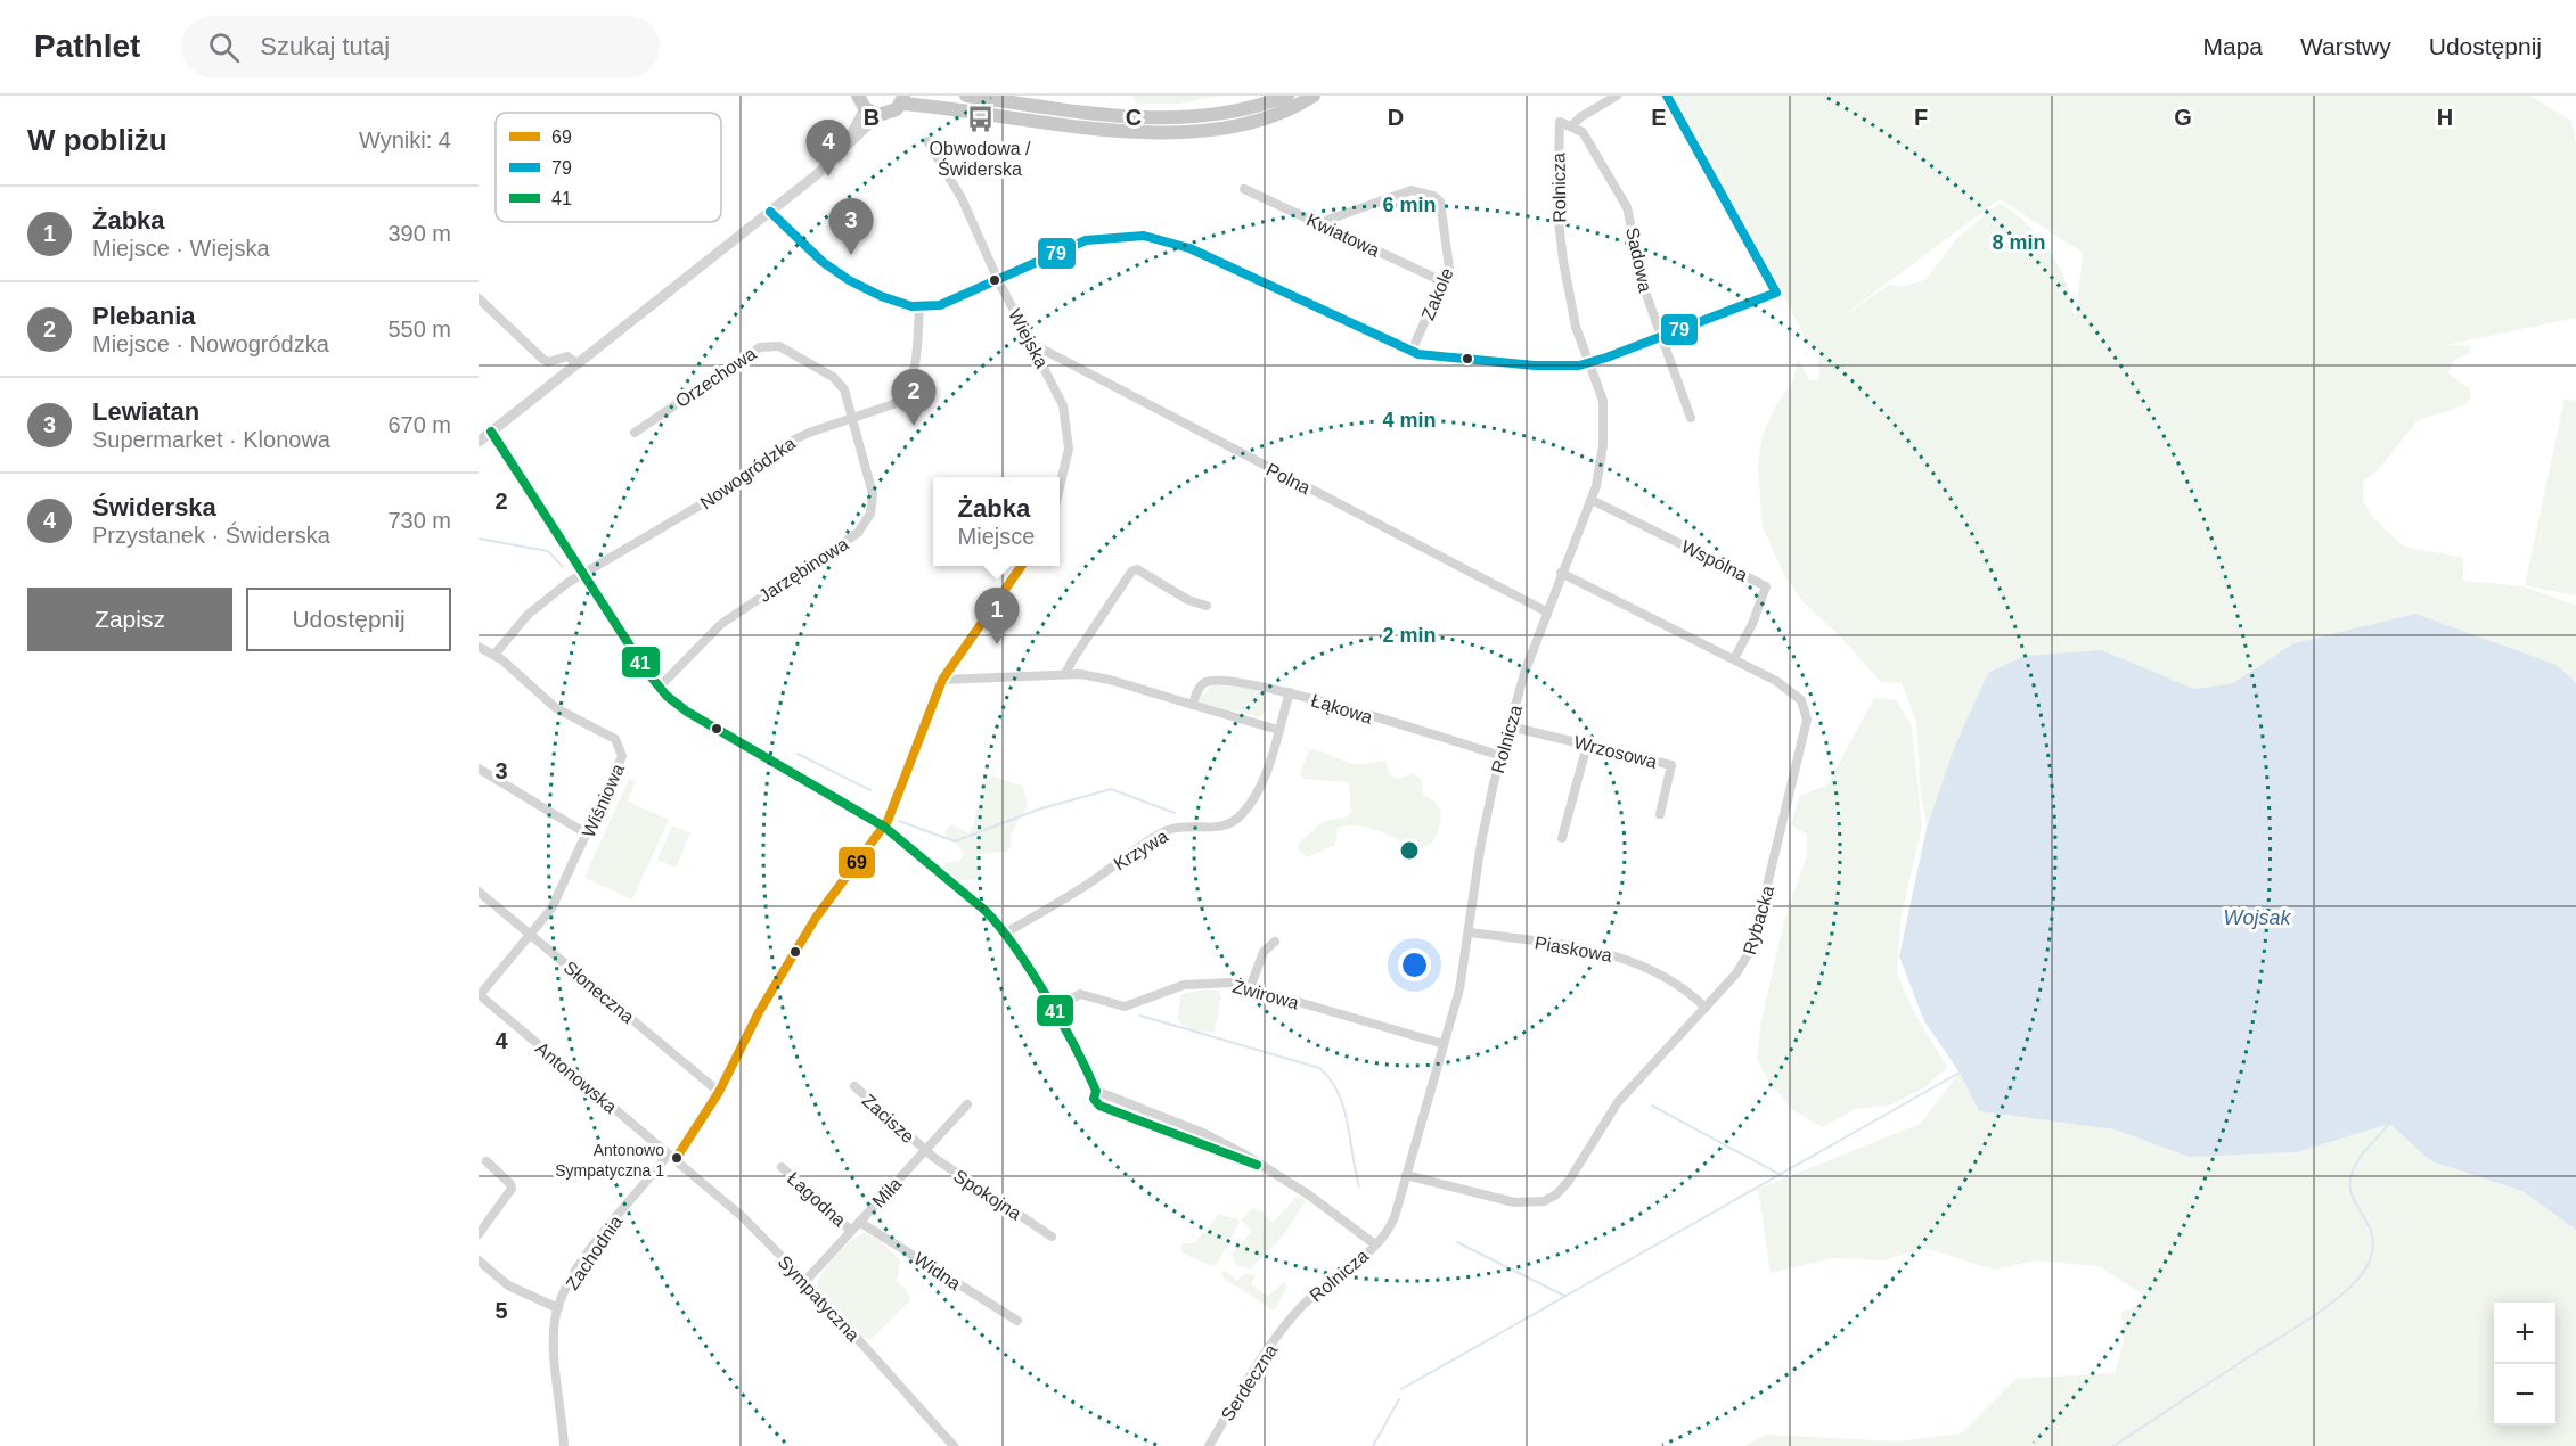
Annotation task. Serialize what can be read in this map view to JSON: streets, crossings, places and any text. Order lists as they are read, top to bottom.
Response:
{
  "streets": {
    "street": [
      "Rolnicza",
      "Kwiatowa",
      "Sadowa",
      "Zakole",
      "Wiejska",
      "Orzechowa",
      "Nowogródzka",
      "Polna",
      "Wspólna",
      "Jarzębinowa",
      "Łąkowa",
      "Wrzosowa",
      "Wiśniowa",
      "Krzywa",
      "Rybacka",
      "Piaskowa",
      "Słoneczna",
      "Żwirowa",
      "Antonowska",
      "Zacisze",
      "Miła",
      "Spokojna",
      "Łagodna",
      "Zachodnia",
      "Widna",
      "Sympatyczna",
      "Serdeczna"
    ]
  },
  "crossings": [
    ["Rolnicza", "Sadowa"],
    ["Rolnicza", "Polna"],
    ["Rolnicza", "Wspólna"],
    ["Rolnicza", "Łąkowa"],
    ["Rolnicza", "Wrzosowa"],
    ["Rolnicza", "Rybacka"],
    ["Rolnicza", "Piaskowa"],
    ["Rolnicza", "Żwirowa"],
    ["Rolnicza", "Serdeczna"],
    ["Kwiatowa", "Zakole"],
    ["Wiejska", "Polna"],
    ["Orzechowa", "Nowogródzka"],
    ["Orzechowa", "Jarzębinowa"],
    ["Nowogródzka", "Jarzębinowa"],
    ["Nowogródzka", "Wiśniowa"],
    ["Wspólna", "Rybacka"],
    ["Łąkowa", "Krzywa"],
    ["Wiśniowa", "Słoneczna"],
    ["Wiśniowa", "Antonowska"],
    ["Rybacka", "Piaskowa"],
    ["Antonowska", "Zachodnia"],
    ["Antonowska", "Sympatyczna"],
    ["Zacisze", "Miła"],
    ["Zacisze", "Spokojna"],
    ["Miła", "Spokojna"],
    ["Miła", "Łagodna"],
    ["Miła", "Widna"],
    ["Miła", "Sympatyczna"],
    ["Zachodnia", "Sympatyczna"]
  ],
  "water": ["Wojsak"],
  "places": {
    "bus stop": ["Obwodowa / Świderska"],
    "other": ["Antonowo Sympatyczna 1"]
  },
  "lines": ["transit line 79", "transit line 41", "transit line 69"],
  "legend": ["69", "79", "41"],
  "page": {
    "header": "Pathlet",
    "search": "Szukaj tutaj",
    "nav": ["Mapa", "Warstwy", "Udostępnij"],
    "heading": ["W pobliżu", "Wyniki: 4"],
    "pins": [
      "4",
      "3",
      "2",
      "1"
    ],
    "list": [
      {
        "mark": "1",
        "name": "Żabka",
        "note": "Miejsce · Wiejska",
        "value": "390 m"
      },
      {
        "mark": "2",
        "name": "Plebania",
        "note": "Miejsce · Nowogródzka",
        "value": "550 m"
      },
      {
        "mark": "3",
        "name": "Lewiatan",
        "note": "Supermarket · Klonowa",
        "value": "670 m"
      },
      {
        "mark": "4",
        "name": "Świderska",
        "note": "Przystanek · Świderska",
        "value": "730 m"
      }
    ],
    "popup": ["Żabka", "Miejsce"],
    "buttons": ["Zapisz", "Udostępnij"],
    "map_buttons": ["+", "−"]
  },
  "grid": {
    "columns": [
      "B",
      "C",
      "D",
      "E",
      "F",
      "G",
      "H"
    ],
    "rows": [
      "2",
      "3",
      "4",
      "5"
    ]
  },
  "rings": [
    "6 min",
    "8 min",
    "4 min",
    "2 min"
  ]
}
